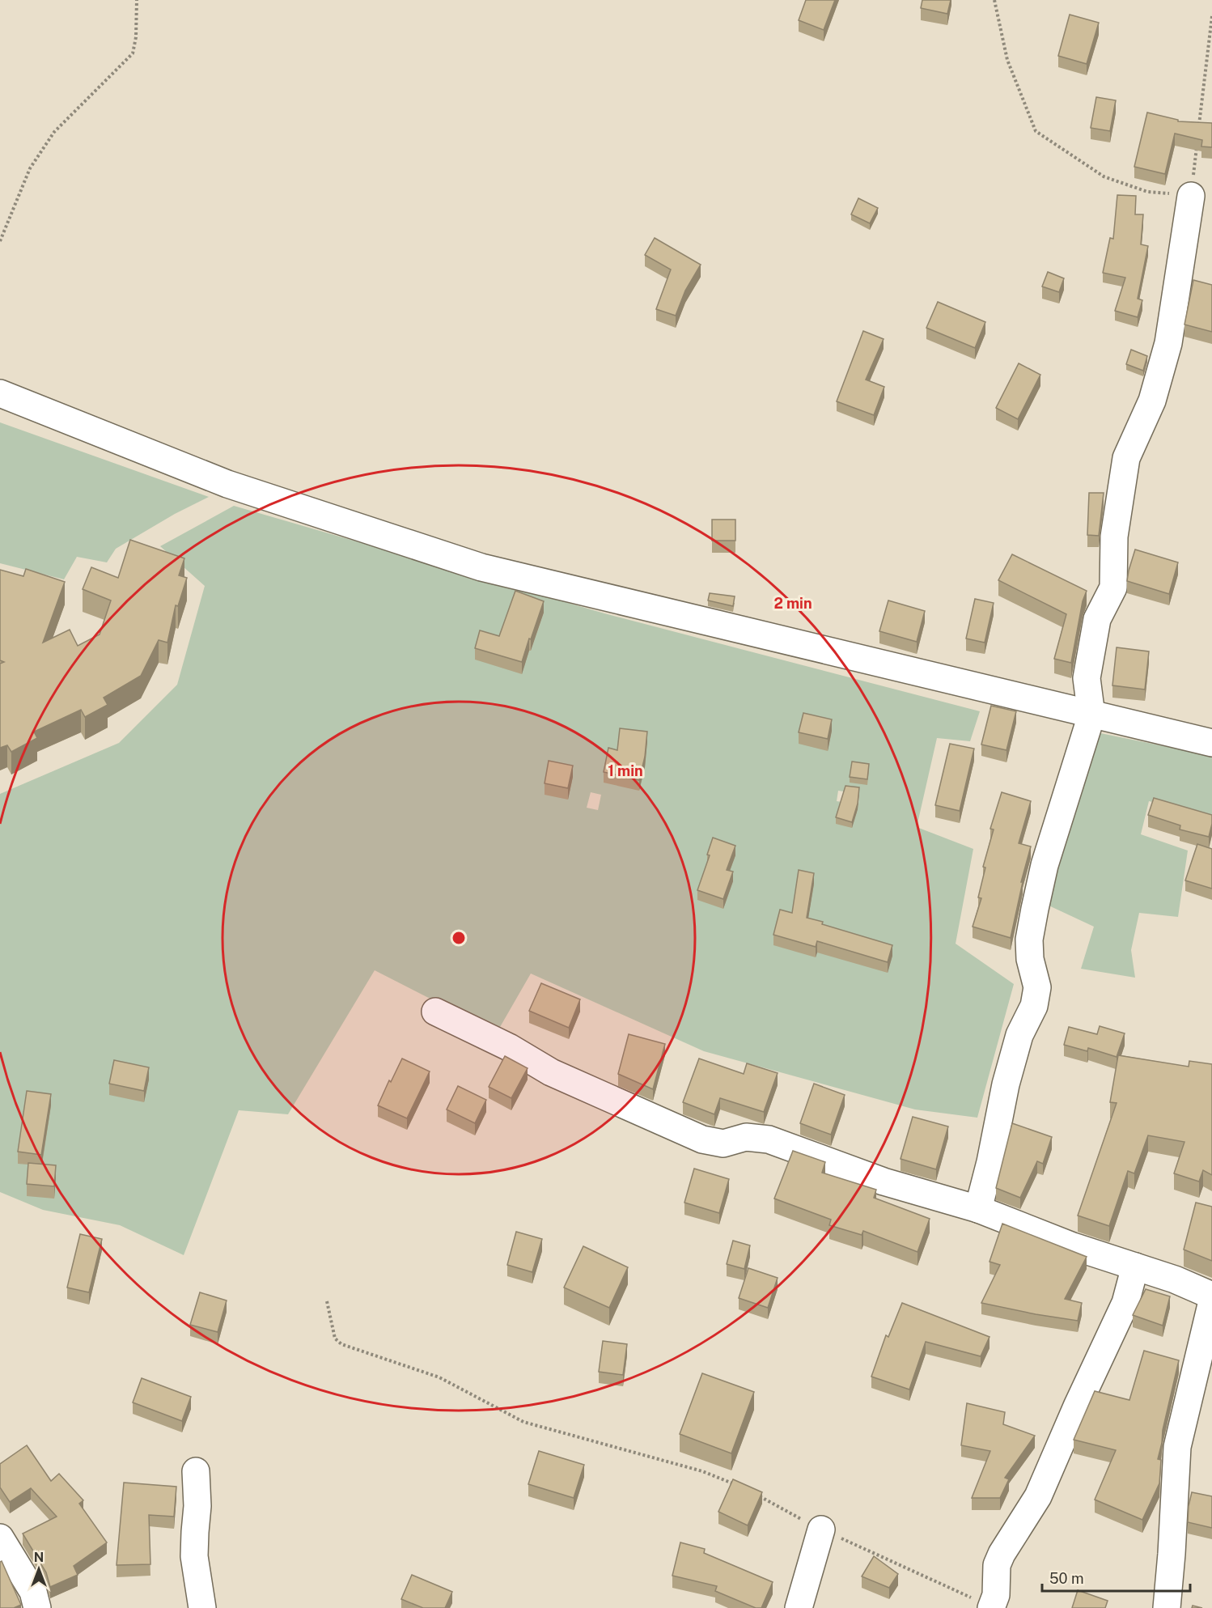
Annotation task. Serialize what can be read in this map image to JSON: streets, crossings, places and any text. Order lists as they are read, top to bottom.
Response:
{
  "scale_bar": "50 m",
  "north": "top",
  "rings": ["2 min", "1 min"]
}
